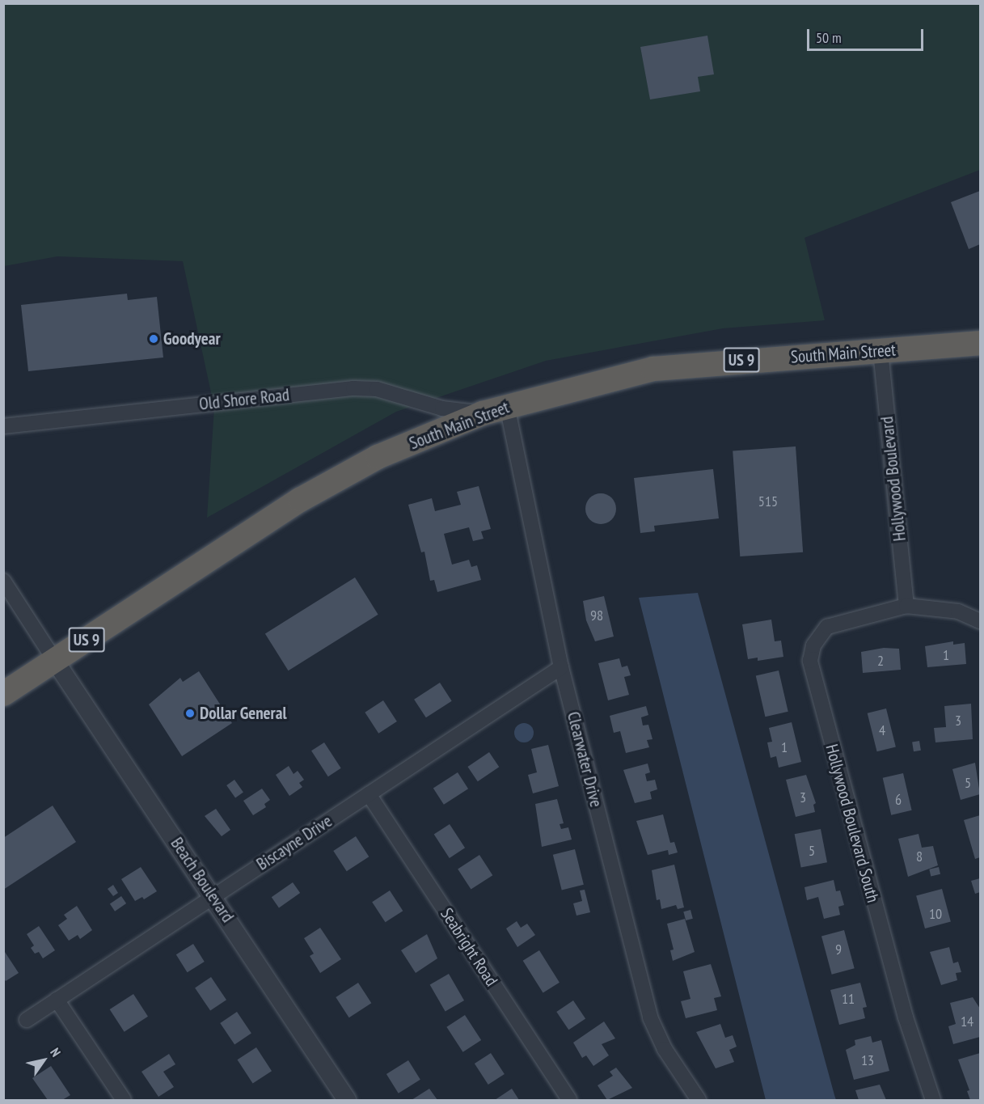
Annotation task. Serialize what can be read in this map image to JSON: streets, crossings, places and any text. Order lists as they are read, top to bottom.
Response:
{
  "streets": {
    "highway": ["South Main Street", "US 9"],
    "street": [
      "Old Shore Road",
      "Hollywood Boulevard",
      "Clearwater Drive",
      "Hollywood Boulevard South",
      "Biscayne Drive",
      "Beach Boulevard",
      "Seabright Road"
    ]
  },
  "crossings": [
    ["South Main Street", "Old Shore Road"],
    ["South Main Street", "Hollywood Boulevard"],
    ["South Main Street", "Clearwater Drive"],
    ["South Main Street", "Beach Boulevard"],
    ["Hollywood Boulevard", "Hollywood Boulevard South"],
    ["Clearwater Drive", "Biscayne Drive"],
    ["Biscayne Drive", "Beach Boulevard"],
    ["Biscayne Drive", "Seabright Road"]
  ],
  "places": ["Goodyear", "Dollar General"],
  "house_numbers": [
    "515",
    "98",
    "1",
    "2",
    "3",
    "4",
    "1",
    "5",
    "3",
    "6",
    "5",
    "8",
    "10",
    "9",
    "11",
    "14",
    "13"
  ],
  "scale_bar": "50 m",
  "north": "top right"
}
